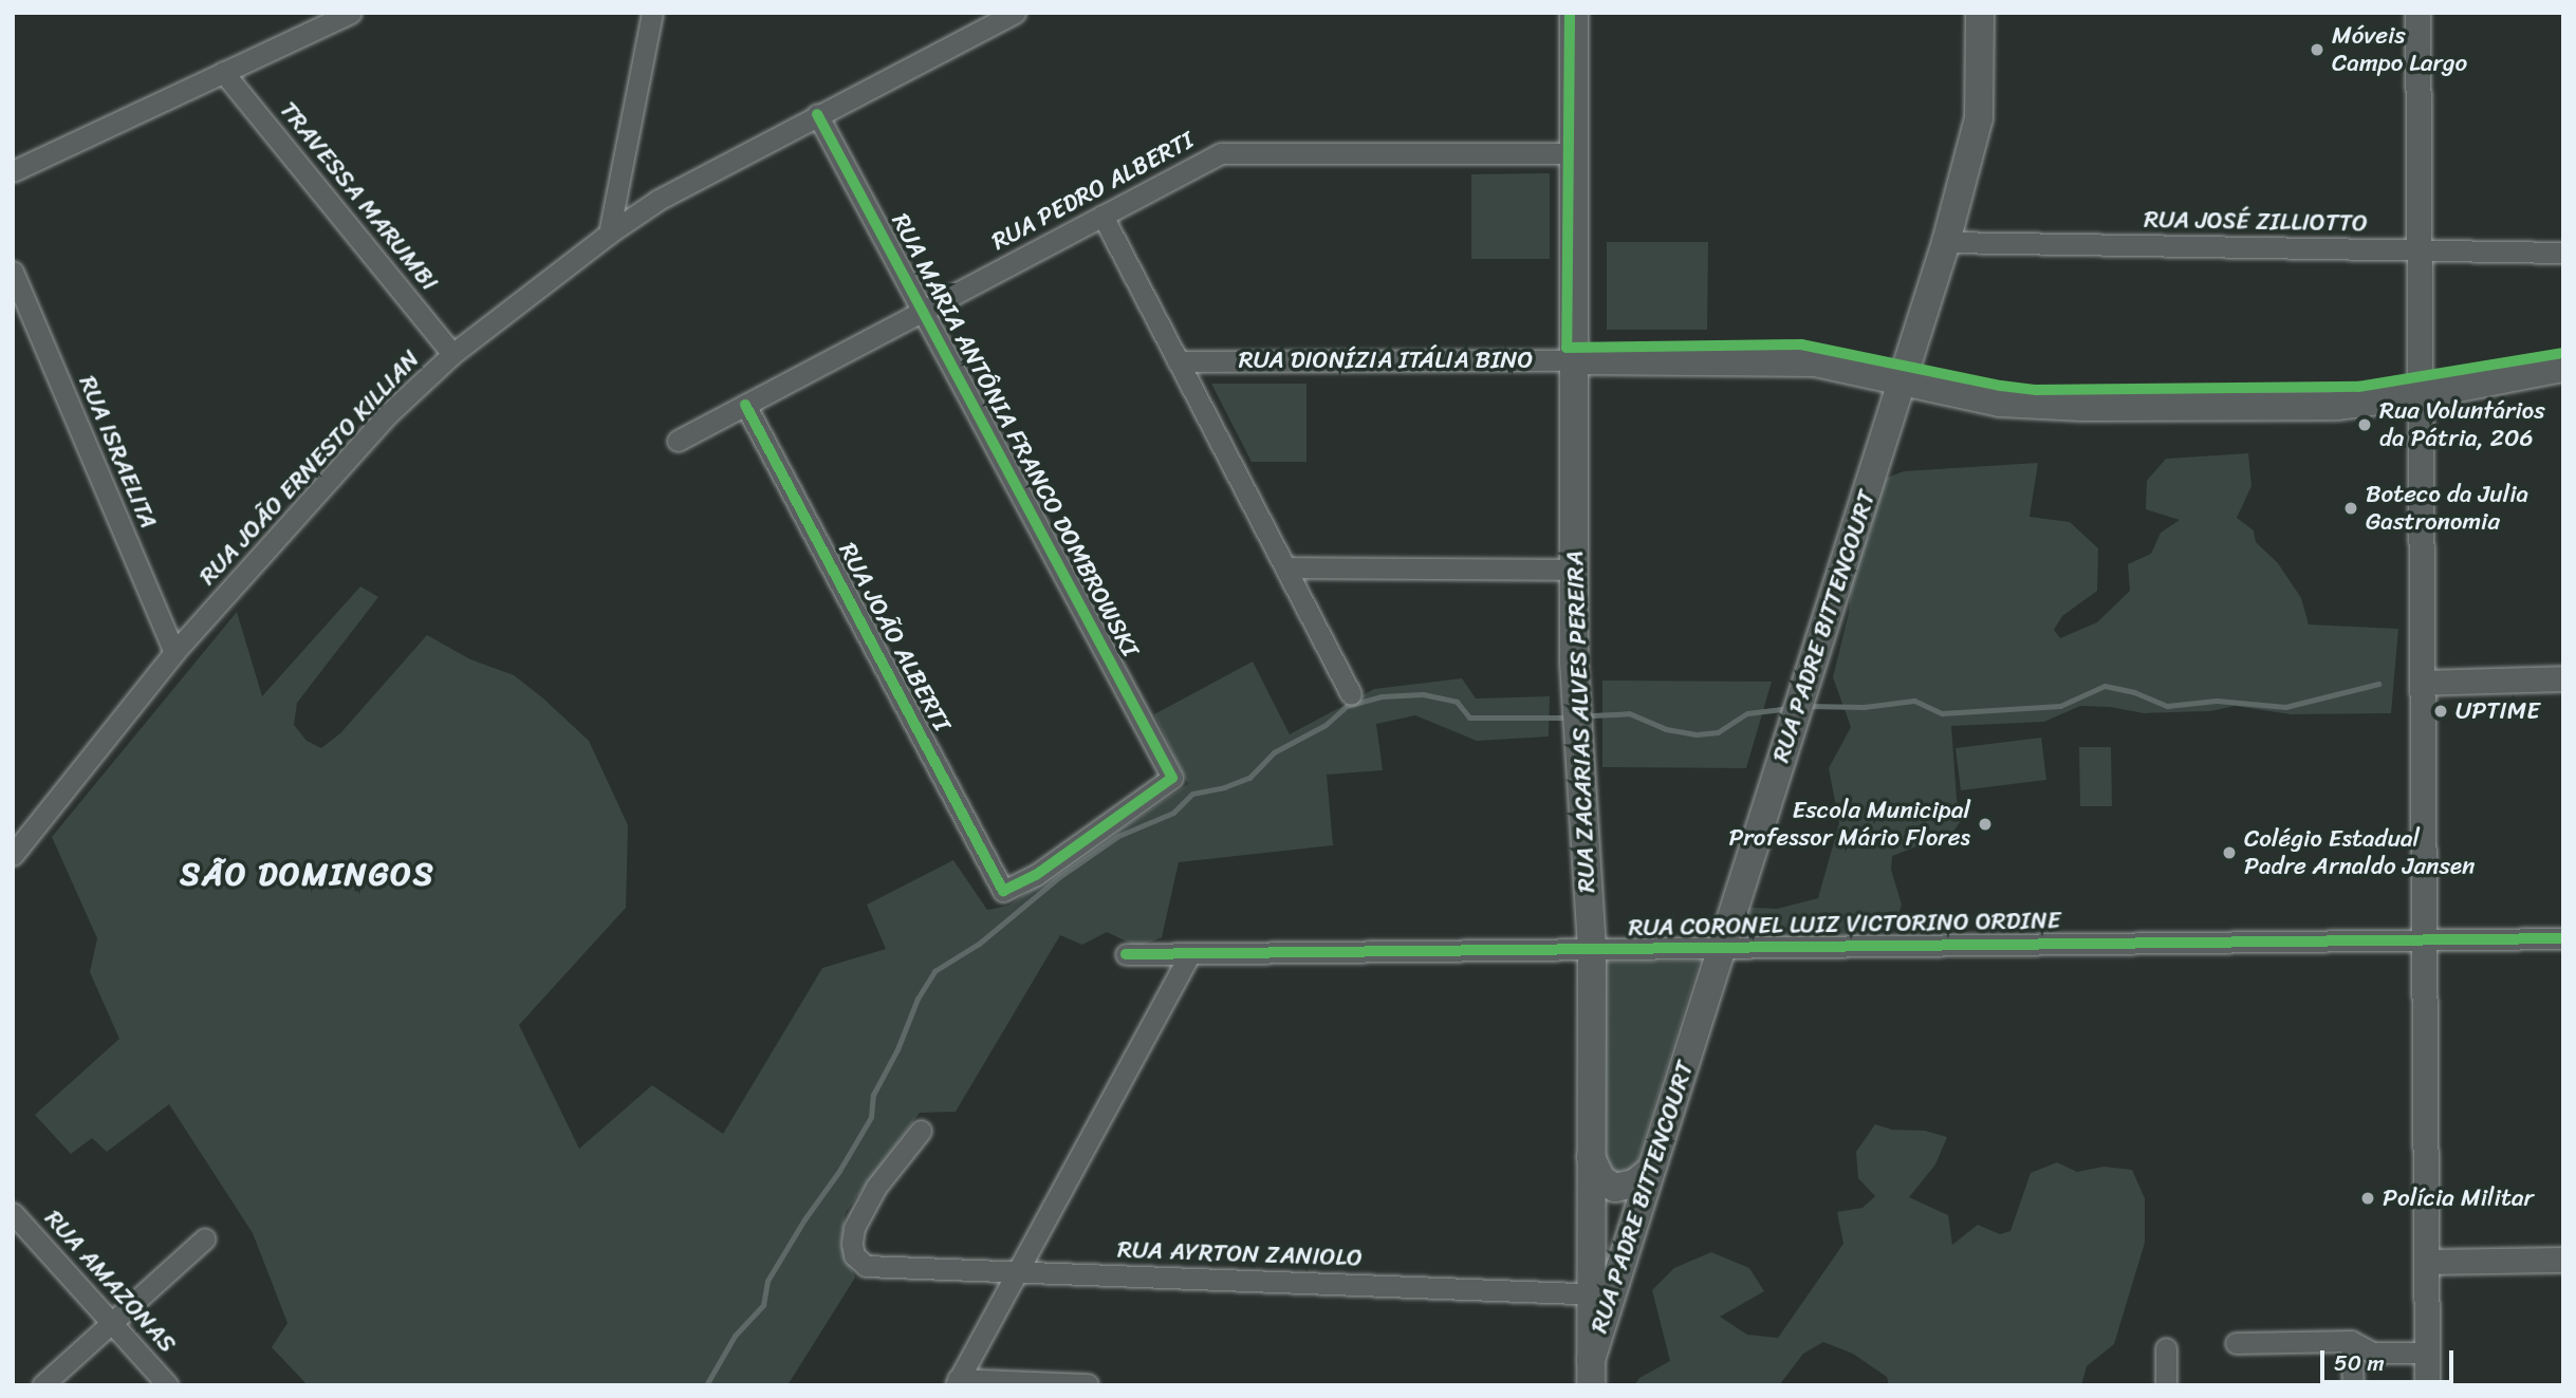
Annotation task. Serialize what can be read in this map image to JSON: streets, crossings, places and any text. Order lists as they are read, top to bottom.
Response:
{
  "streets": {
    "main road": ["RUA DIONÍZIA ITÁLIA BINO", "RUA PADRE BITTENCOURT", "RUA ZACARIAS ALVES PEREIRA"],
    "street": [
      "RUA PEDRO ALBERTI",
      "TRAVESSA MARUMBI",
      "RUA JOSÉ ZILLIOTTO",
      "RUA MARIA ANTÔNIA FRANCO DOMBROWSKI",
      "RUA ISRAELITA",
      "RUA JOÃO ERNESTO KILLIAN",
      "RUA JOÃO ALBERTI",
      "RUA CORONEL LUIZ VICTORINO ORDINE",
      "RUA AYRTON ZANIOLO",
      "RUA AMAZONAS"
    ]
  },
  "crossings": [
    ["RUA PEDRO ALBERTI", "RUA MARIA ANTÔNIA FRANCO DOMBROWSKI"],
    ["RUA PEDRO ALBERTI", "RUA JOÃO ALBERTI"],
    ["RUA PEDRO ALBERTI", "RUA ZACARIAS ALVES PEREIRA"],
    ["TRAVESSA MARUMBI", "RUA JOÃO ERNESTO KILLIAN"],
    ["RUA JOSÉ ZILLIOTTO", "RUA PADRE BITTENCOURT"],
    ["RUA DIONÍZIA ITÁLIA BINO", "RUA PADRE BITTENCOURT"],
    ["RUA DIONÍZIA ITÁLIA BINO", "RUA ZACARIAS ALVES PEREIRA"],
    ["RUA MARIA ANTÔNIA FRANCO DOMBROWSKI", "RUA JOÃO ERNESTO KILLIAN"],
    ["RUA MARIA ANTÔNIA FRANCO DOMBROWSKI", "RUA JOÃO ALBERTI"],
    ["RUA ISRAELITA", "RUA JOÃO ERNESTO KILLIAN"],
    ["RUA PADRE BITTENCOURT", "RUA ZACARIAS ALVES PEREIRA"],
    ["RUA PADRE BITTENCOURT", "RUA CORONEL LUIZ VICTORINO ORDINE"],
    ["RUA PADRE BITTENCOURT", "RUA AYRTON ZANIOLO"],
    ["RUA ZACARIAS ALVES PEREIRA", "RUA CORONEL LUIZ VICTORINO ORDINE"],
    ["RUA ZACARIAS ALVES PEREIRA", "RUA AYRTON ZANIOLO"]
  ],
  "districts": ["SÃO DOMINGOS"],
  "places": [
    "Móveis Campo Largo",
    "Rua Voluntários da Pátria, 206",
    "Boteco da Julia Gastronomia",
    "UPTIME",
    "Escola Municipal Professor Mário Flores",
    "Colégio Estadual Padre Arnaldo Jansen",
    "Polícia Militar"
  ],
  "scale_bar": "50 m"
}
